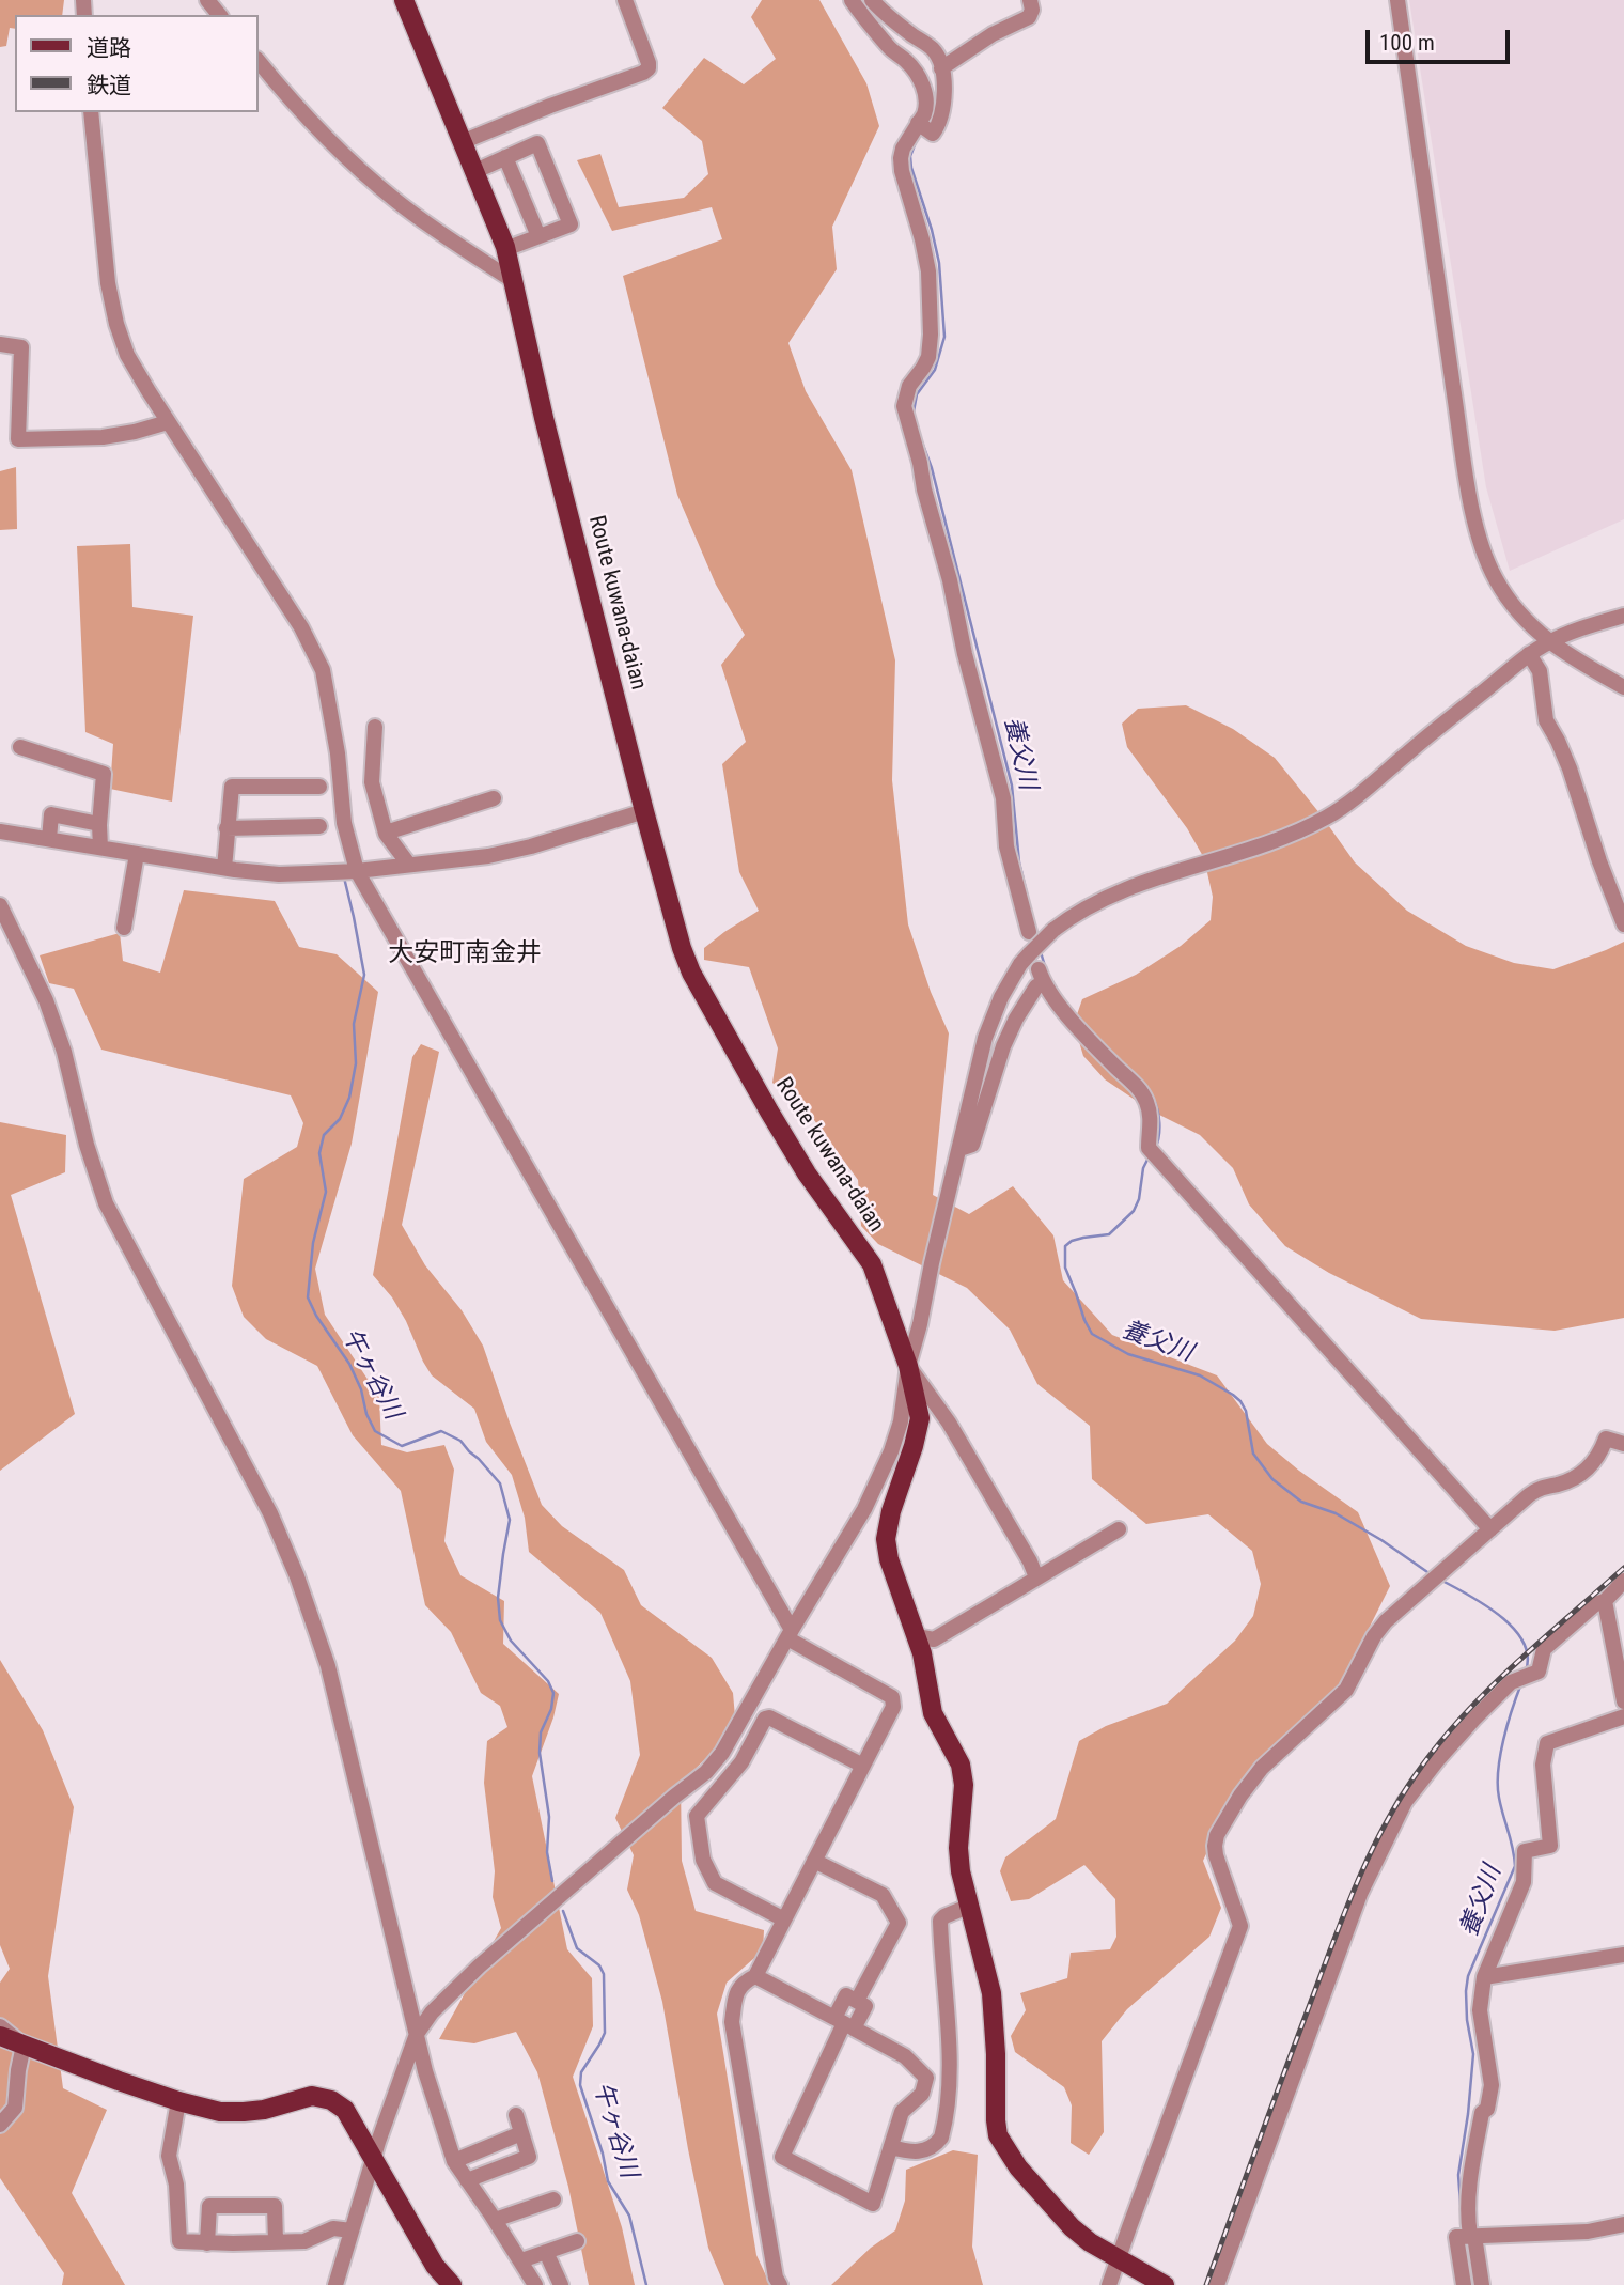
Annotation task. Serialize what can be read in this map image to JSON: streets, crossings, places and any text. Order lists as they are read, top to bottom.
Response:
{
  "streets": {
    "main road": ["Route kuwana-daian"]
  },
  "districts": ["大安町南金井"],
  "water": ["養父川", "午ヶ谷川"],
  "legend": ["道路", "鉄道"],
  "scale_bar": "100 m"
}
